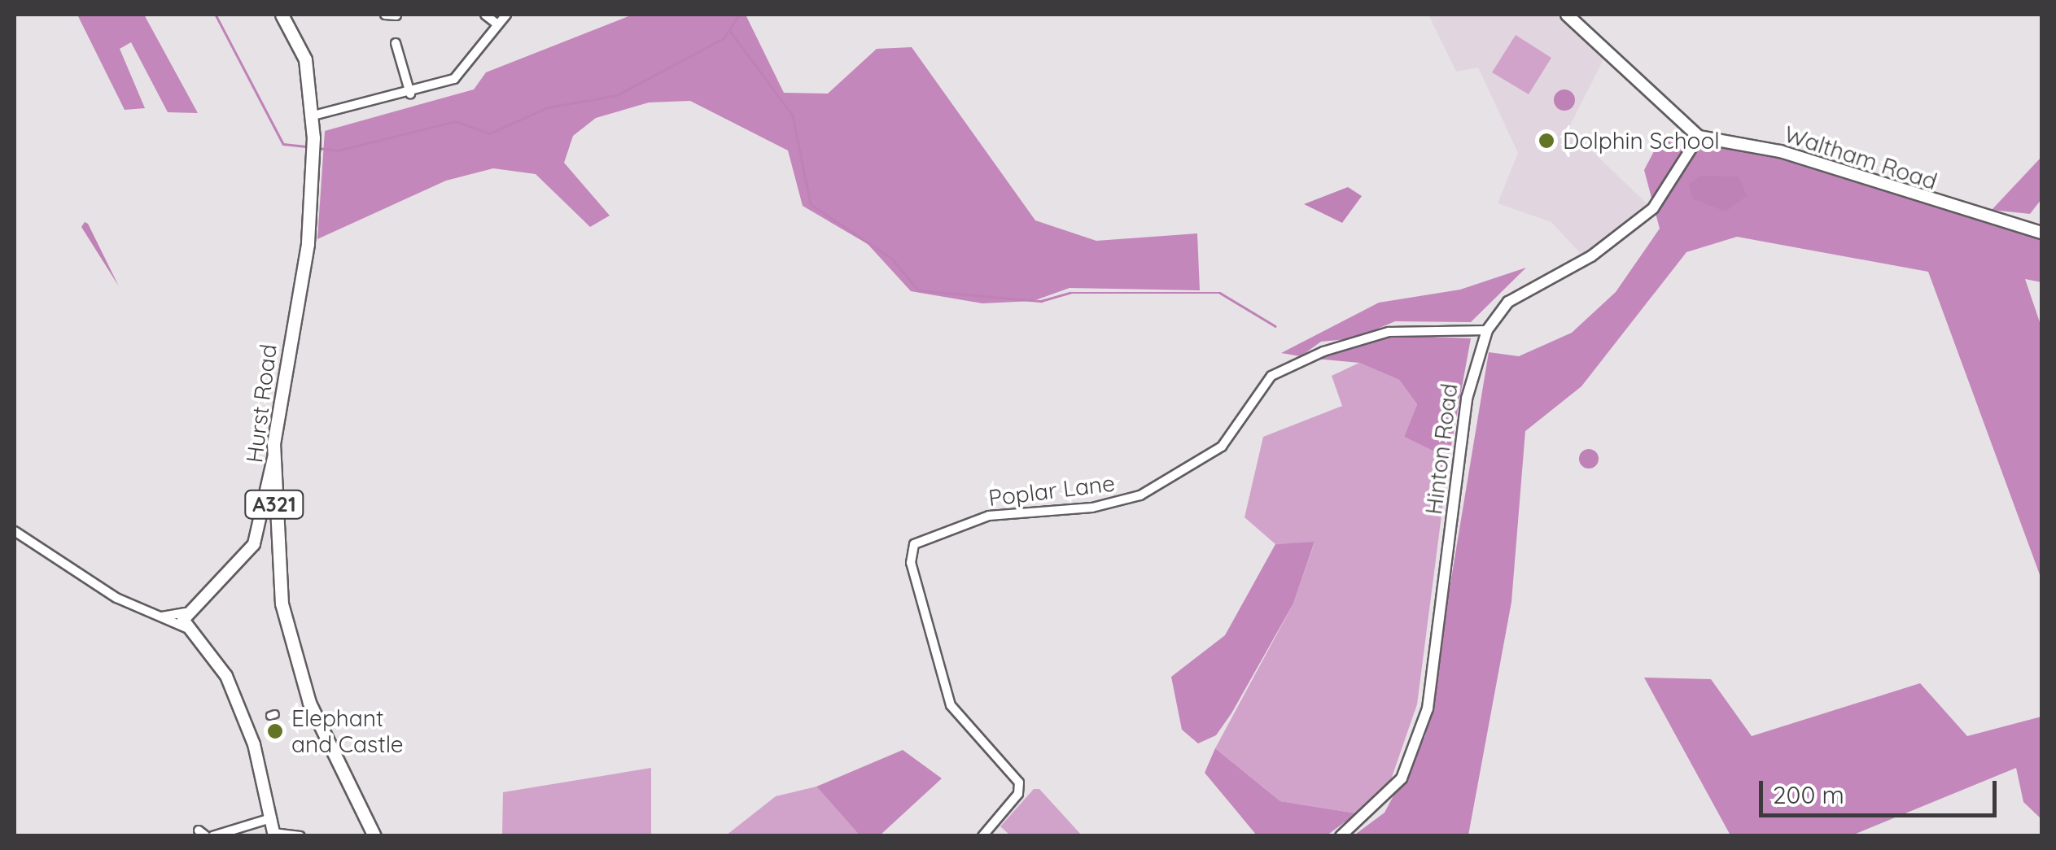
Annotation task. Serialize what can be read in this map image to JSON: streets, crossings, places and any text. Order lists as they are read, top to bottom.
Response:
{
  "streets": {
    "main road": ["Waltham Road", "Hurst Road", "A321"],
    "street": ["Hinton Road", "Poplar Lane"]
  },
  "crossings": [
    ["Waltham Road", "Hinton Road"],
    ["Hinton Road", "Poplar Lane"]
  ],
  "places": ["Dolphin School", "Elephant and Castle"],
  "scale_bar": "200 m"
}
